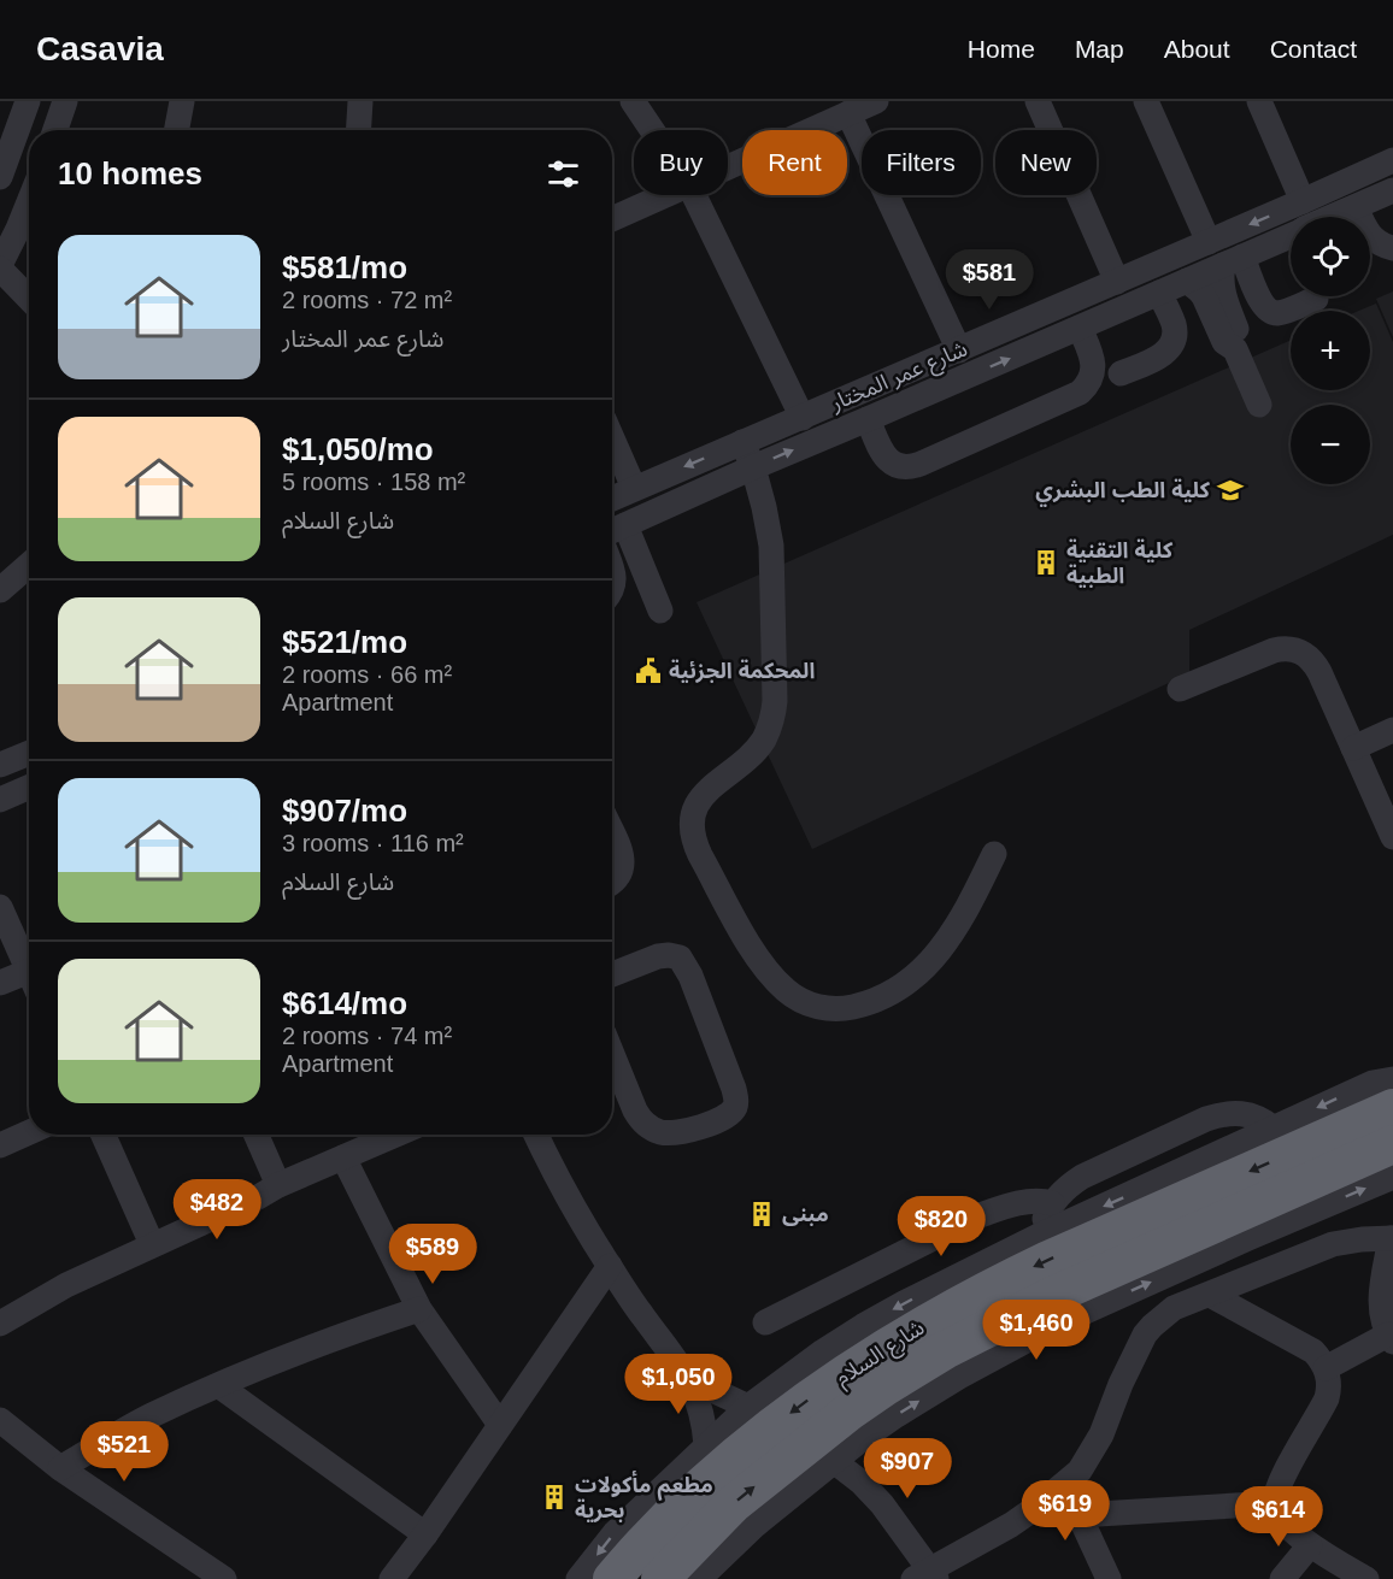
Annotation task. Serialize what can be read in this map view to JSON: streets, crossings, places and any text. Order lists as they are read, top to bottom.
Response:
{
  "streets": {
    "highway": ["شارع السلام"],
    "street": ["شارع عمر المختار"]
  },
  "places": {
    "school or university": ["كلية الطب البشري"],
    "building": ["كلية التقنية الطبية", "مبنى", "مطعم مأكولات بحرية"],
    "public building": ["المحكمة الجزئية"]
  },
  "page": {
    "header": "Casavia",
    "nav": [
      "Home",
      "Map",
      "About",
      "Contact"
    ],
    "chip": [
      "Buy",
      "Rent",
      "Filters",
      "New"
    ],
    "heading": "10 homes",
    "map_buttons": ["+", "−"],
    "list": [
      {
        "name": "$581/mo",
        "note": "2 rooms · 72 m² · شارع عمر المختار"
      },
      {
        "name": "$1,050/mo",
        "note": "5 rooms · 158 m² · شارع السلام"
      },
      {
        "name": "$521/mo",
        "note": "2 rooms · 66 m² · Apartment"
      },
      {
        "name": "$907/mo",
        "note": "3 rooms · 116 m² · شارع السلام"
      },
      {
        "name": "$614/mo",
        "note": "2 rooms · 74 m² · Apartment"
      }
    ],
    "price": [
      "$581",
      "$482",
      "$820",
      "$589",
      "$1,460",
      "$1,050",
      "$521",
      "$907",
      "$619",
      "$614"
    ]
  }
}
